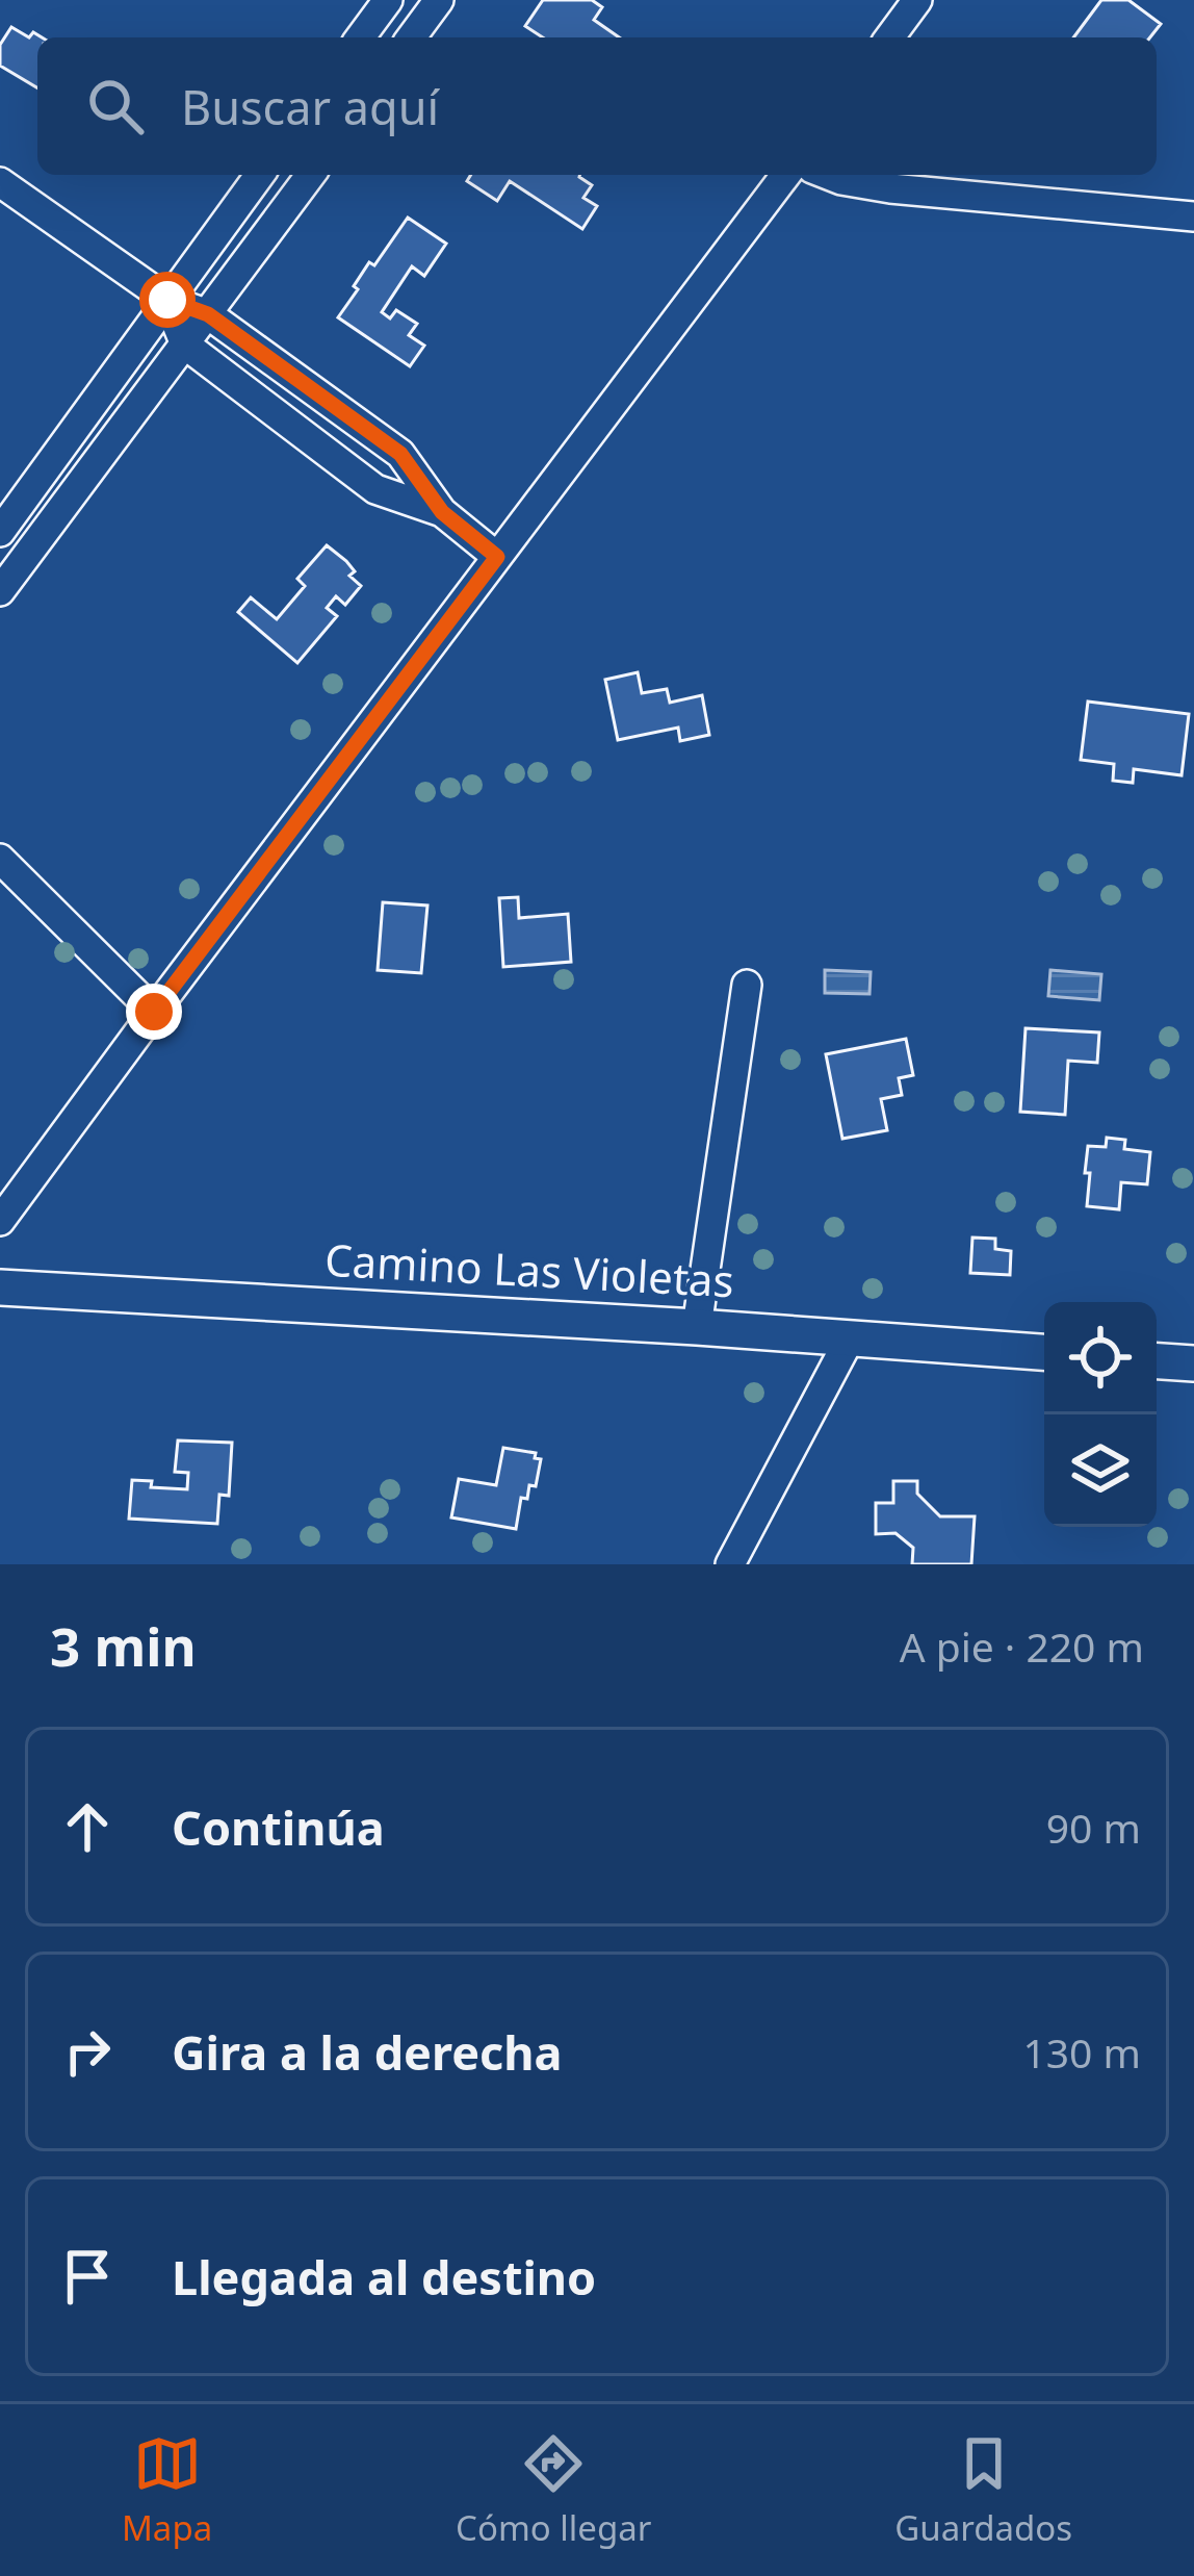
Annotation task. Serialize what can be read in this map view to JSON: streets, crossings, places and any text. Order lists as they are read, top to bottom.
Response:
{
  "streets": {
    "street": ["Camino Las Violetas"]
  },
  "page": {
    "search": "Buscar aquí",
    "heading": ["3 min", "A pie · 220 m"],
    "list": [
      ["Continúa", "90 m"],
      ["Gira a la derecha", "130 m"],
      "Llegada al destino"
    ],
    "nav": ["Mapa", "Cómo llegar", "Guardados"]
  }
}
